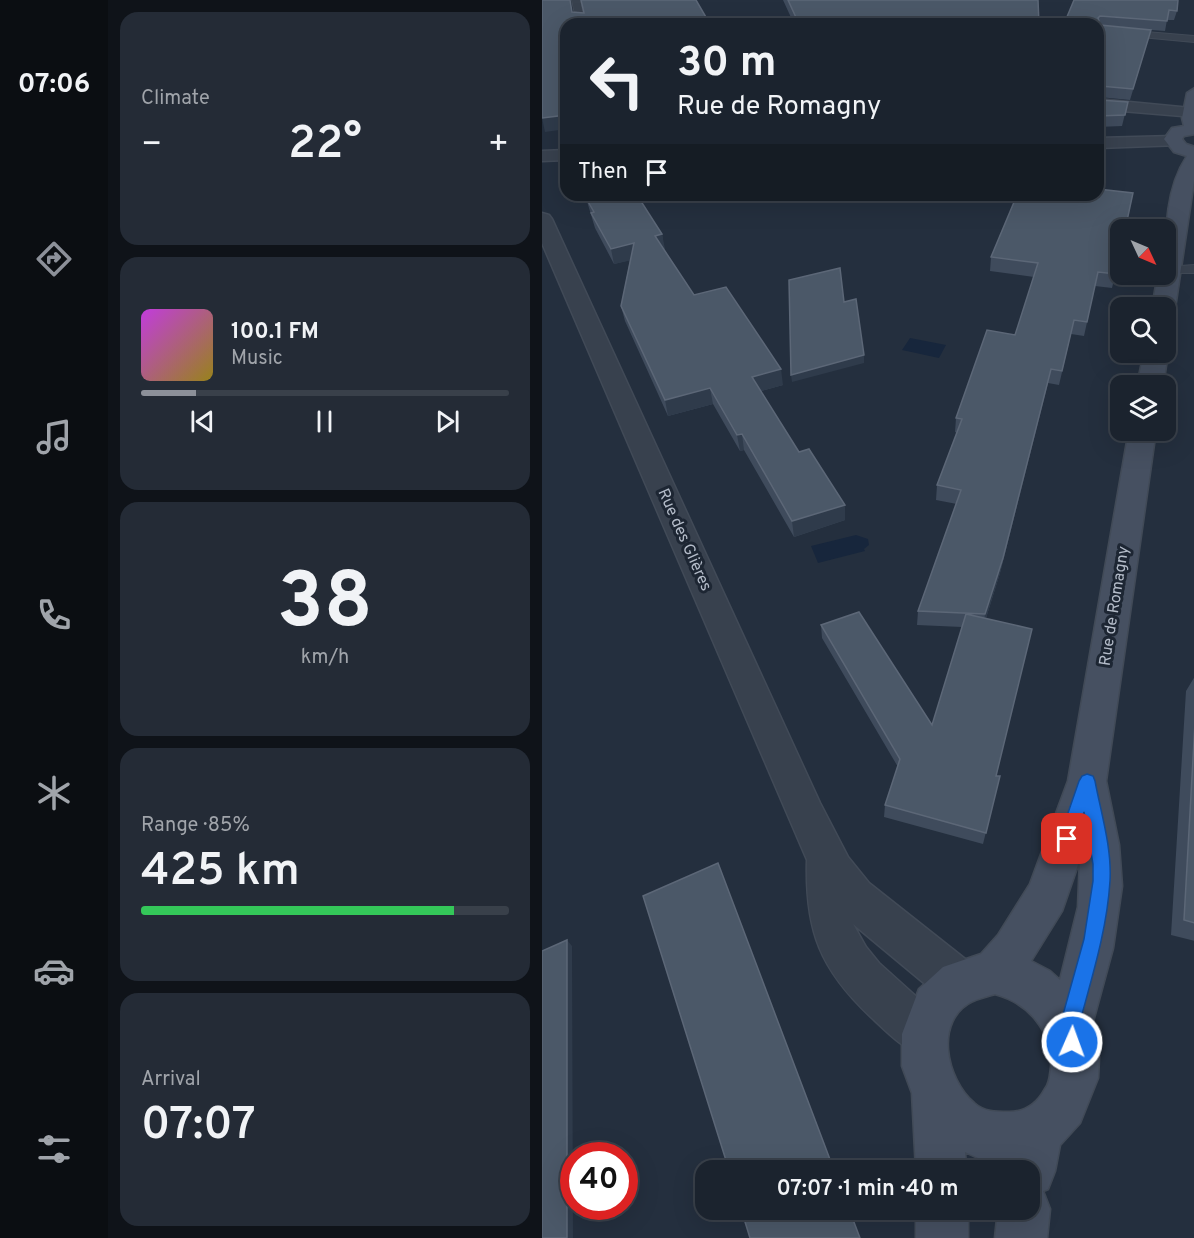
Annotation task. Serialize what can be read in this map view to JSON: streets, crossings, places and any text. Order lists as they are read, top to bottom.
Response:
{
  "streets": {
    "street": ["Rue des Glières", "Rue de Romagny"]
  },
  "crossings": [
    ["Rue des Glières", "Rue de Romagny"]
  ],
  "north": "bottom right",
  "page": {
    "tabs": "07:06",
    "tile": [
      "Climate",
      ["38", "km/h"],
      ["Range · 85%", "425 km"],
      ["Arrival", "07:07"]
    ],
    "turn": ["30 m", "Rue de Romagny"],
    "heat": ["−", "22°", "+"],
    "then": "Then",
    "song": ["100.1 FM", "Music"],
    "limit": "40",
    "trip": "07:07 · 1 min · 40 m"
  }
}
